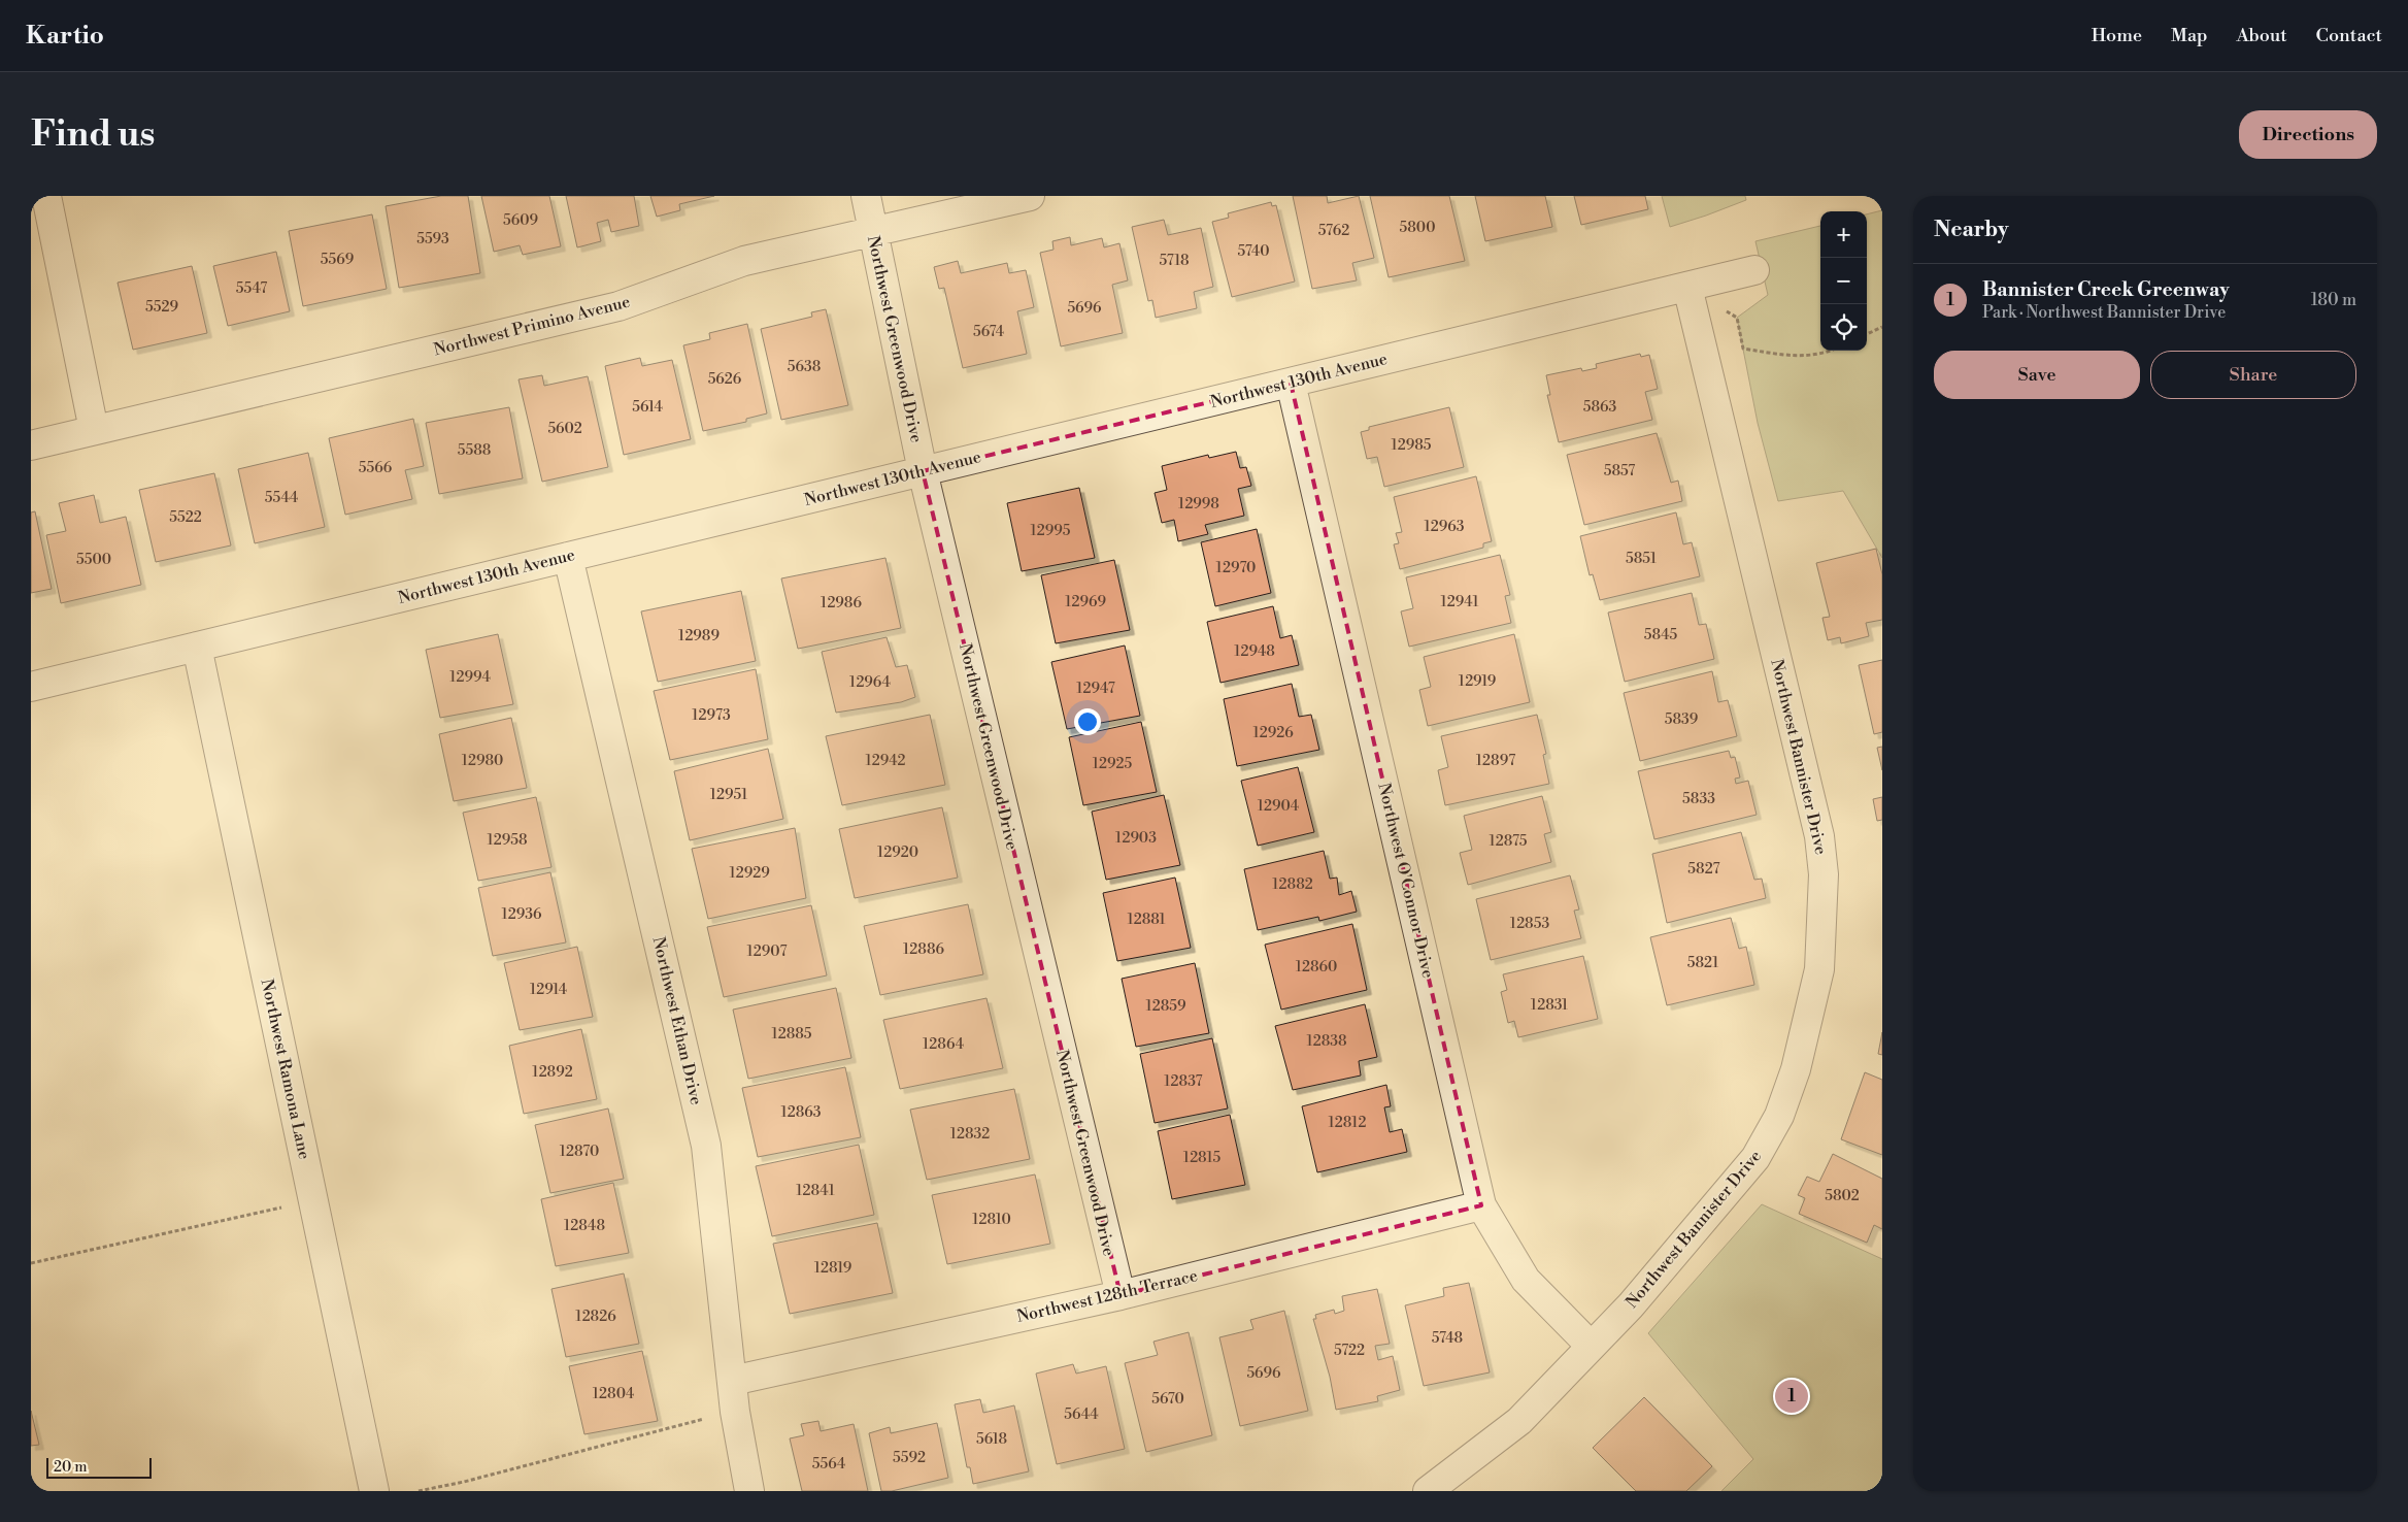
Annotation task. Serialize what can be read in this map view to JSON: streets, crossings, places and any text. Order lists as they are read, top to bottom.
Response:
{
  "streets": {
    "street": [
      "Northwest Primino Avenue",
      "Northwest Greenwood Drive",
      "Northwest 130th Avenue",
      "Northwest Bannister Drive",
      "Northwest O'Connor Drive",
      "Northwest Ethan Drive",
      "Northwest Ramona Lane",
      "Northwest 128th Terrace"
    ]
  },
  "crossings": [
    ["Northwest Primino Avenue", "Northwest Greenwood Drive"],
    ["Northwest Greenwood Drive", "Northwest 130th Avenue"],
    ["Northwest Greenwood Drive", "Northwest 128th Terrace"],
    ["Northwest 130th Avenue", "Northwest Bannister Drive"],
    ["Northwest 130th Avenue", "Northwest O'Connor Drive"],
    ["Northwest 130th Avenue", "Northwest Ethan Drive"],
    ["Northwest 130th Avenue", "Northwest Ramona Lane"],
    ["Northwest Bannister Drive", "Northwest O'Connor Drive"],
    ["Northwest O'Connor Drive", "Northwest 128th Terrace"],
    ["Northwest Ethan Drive", "Northwest 128th Terrace"]
  ],
  "house_numbers": [
    "5609",
    "5800",
    "5762",
    "5593",
    "5740",
    "5569",
    "5718",
    "5547",
    "5529",
    "5696",
    "5674",
    "5638",
    "5626",
    "5614",
    "5863",
    "5602",
    "12985",
    "5588",
    "5566",
    "5857",
    "5544",
    "12998",
    "5522",
    "12963",
    "12995",
    "5851",
    "5500",
    "12970",
    "12969",
    "12941",
    "12986",
    "5845",
    "12989",
    "12948",
    "12994",
    "12919",
    "12964",
    "12947",
    "12973",
    "5839",
    "12926",
    "12980",
    "12942",
    "12897",
    "12925",
    "12951",
    "5833",
    "12904",
    "12903",
    "12958",
    "12875",
    "12920",
    "5827",
    "12929",
    "12882",
    "12936",
    "12881",
    "12853",
    "12886",
    "12907",
    "5821",
    "12860",
    "12914",
    "12831",
    "12859",
    "12885",
    "12838",
    "12864",
    "12892",
    "12837",
    "12863",
    "12812",
    "12832",
    "12870",
    "12815",
    "12841",
    "5802",
    "12810",
    "12848",
    "12819",
    "12826",
    "5748",
    "5722",
    "5696",
    "12804",
    "5670",
    "5644",
    "5618",
    "5592",
    "5564"
  ],
  "scale_bar": "20 m",
  "page": {
    "header": "Kartio",
    "nav": [
      "Home",
      "Map",
      "About",
      "Contact"
    ],
    "buttons": [
      "Directions",
      ["Save", "Share"]
    ],
    "title": "Find us",
    "heading": "Nearby",
    "map_buttons": ["+", "−"],
    "list": [
      {
        "mark": "1",
        "name": "Bannister Creek Greenway",
        "note": "Park · Northwest Bannister Drive",
        "value": "180 m"
      }
    ],
    "pins": "1",
    "scale": "20 m"
  }
}
